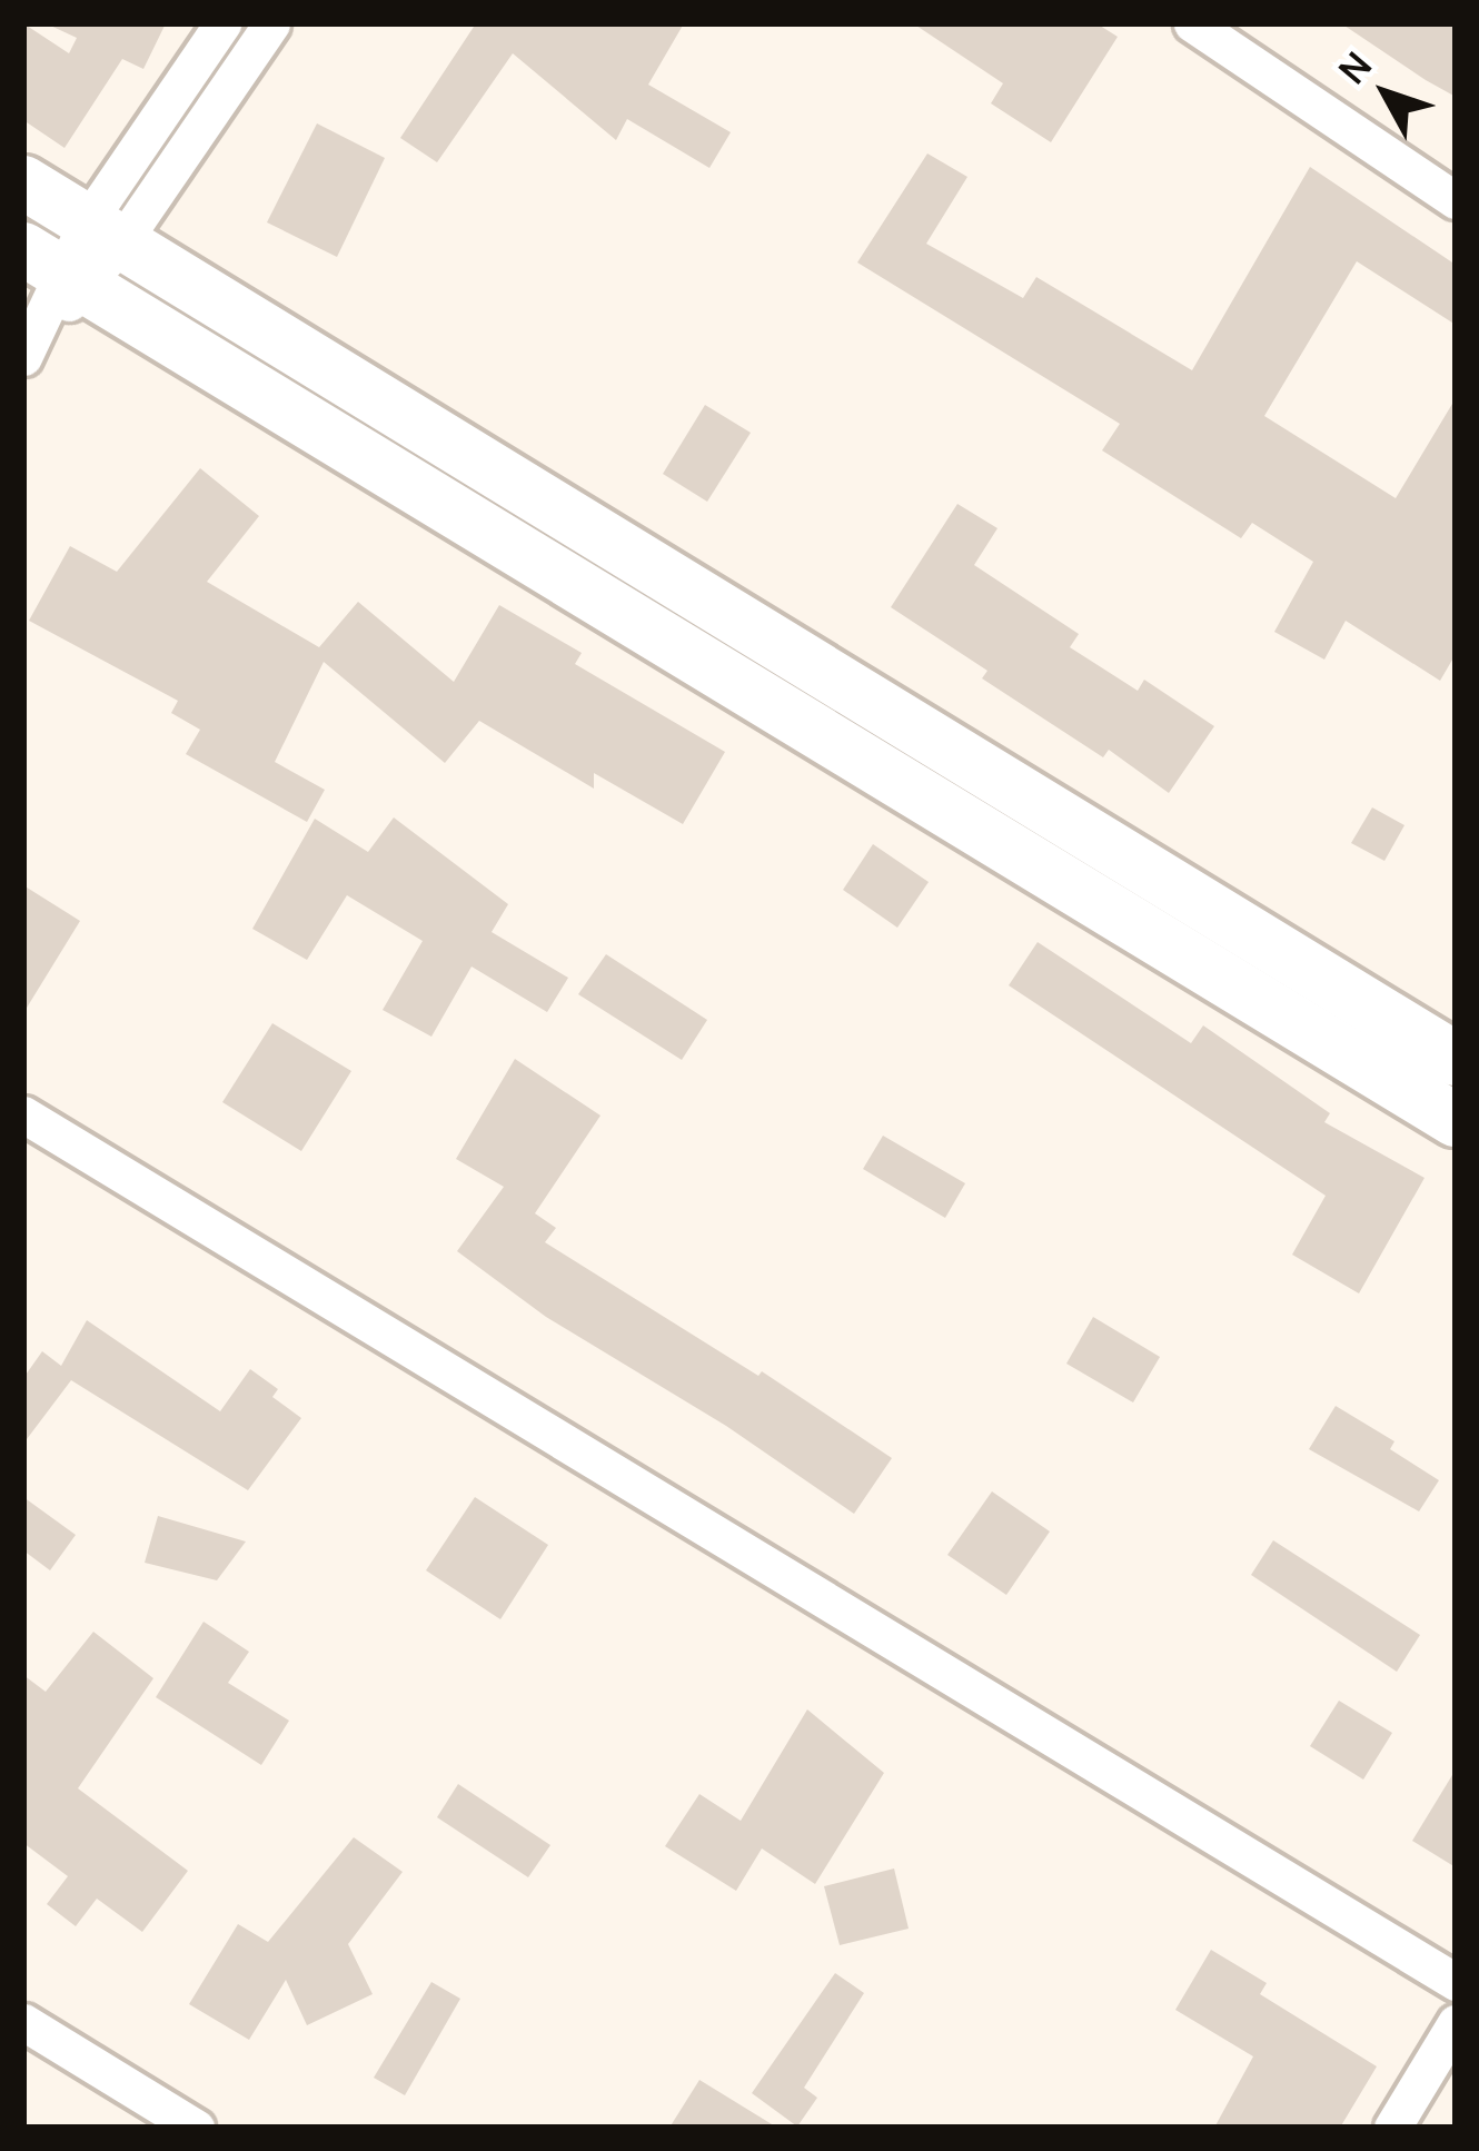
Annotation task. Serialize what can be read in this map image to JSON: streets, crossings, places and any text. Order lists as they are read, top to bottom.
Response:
{
  "north": "top left"
}
